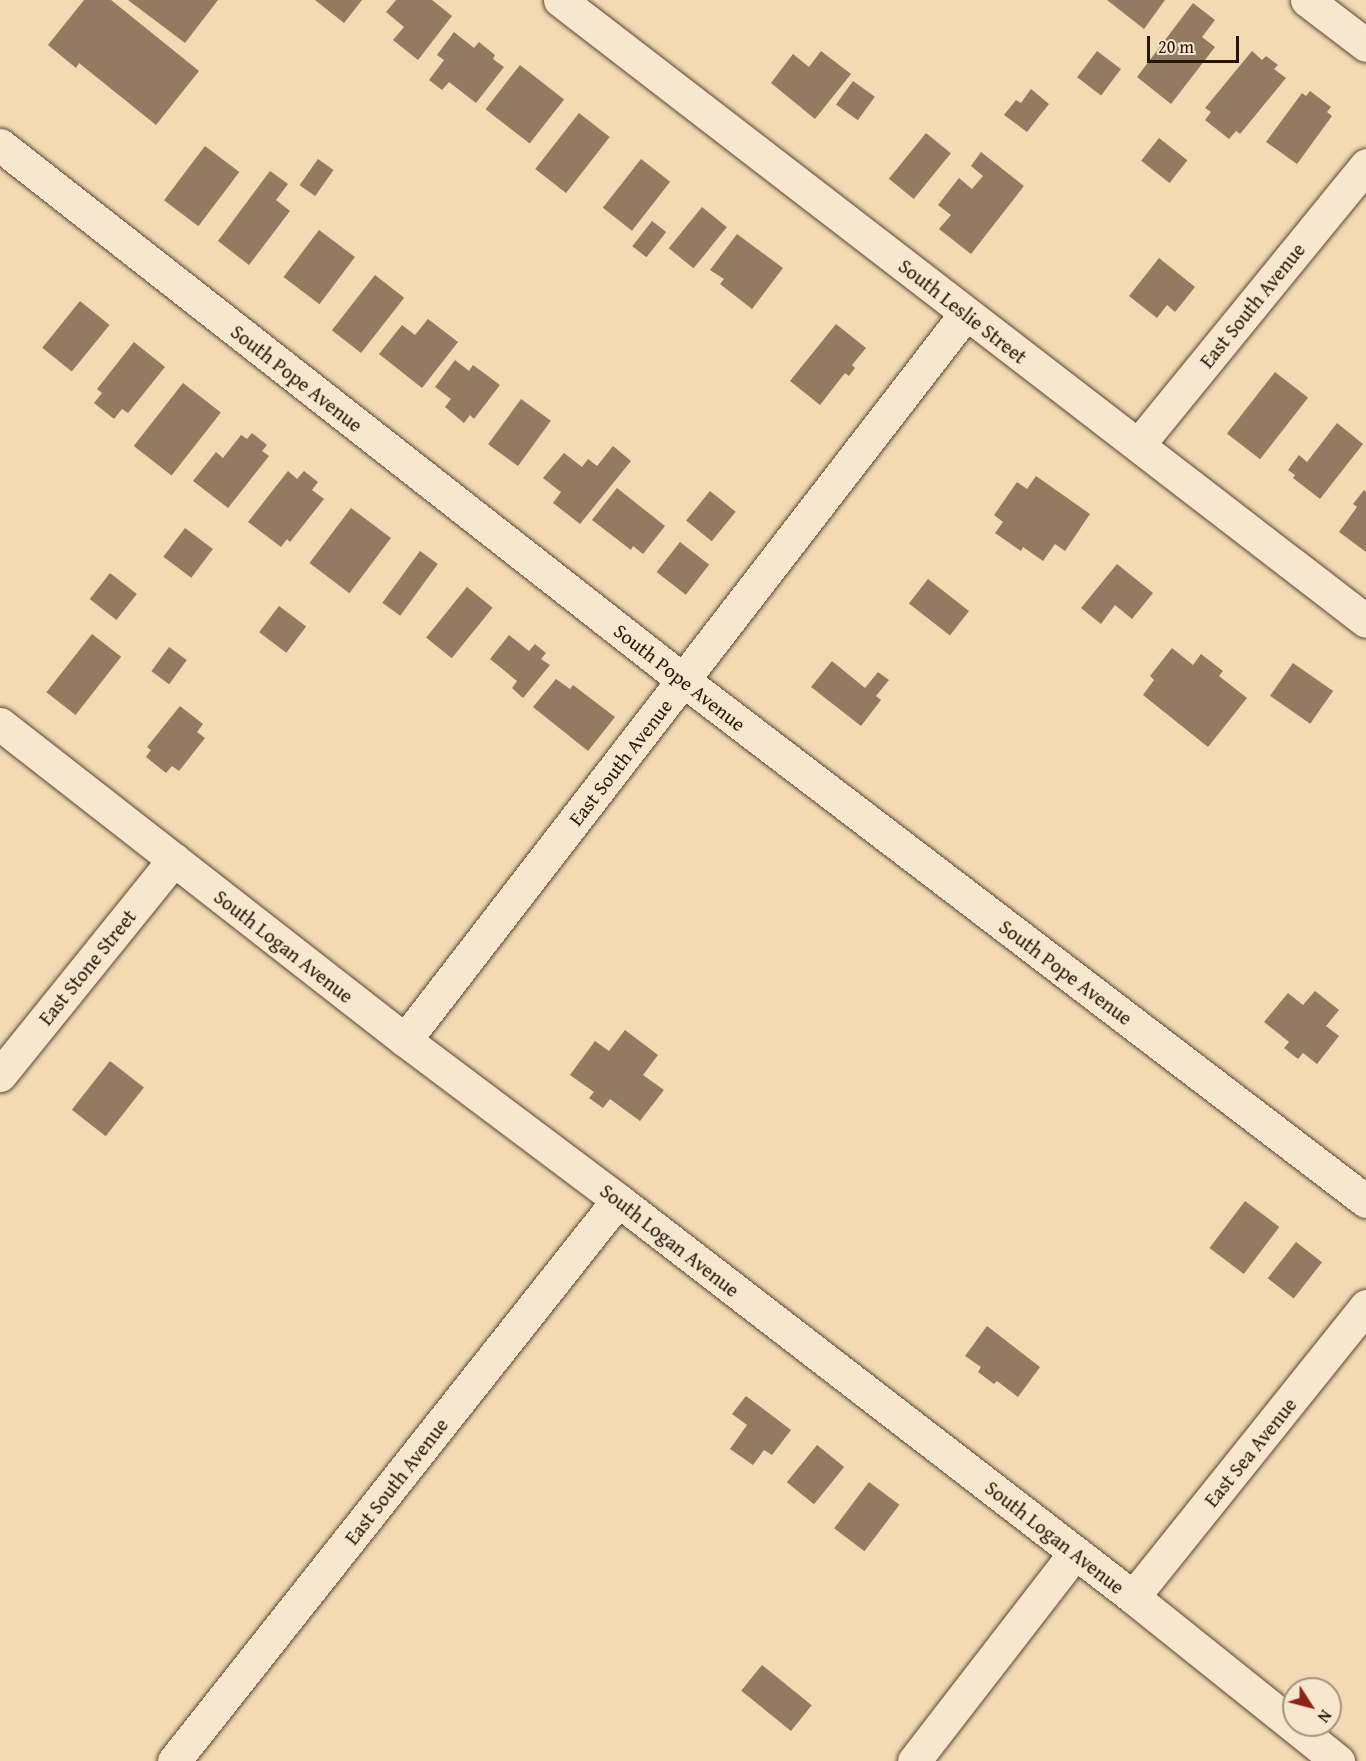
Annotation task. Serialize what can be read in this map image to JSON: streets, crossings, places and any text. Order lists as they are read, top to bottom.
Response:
{
  "streets": {
    "street": [
      "East South Avenue",
      "South Leslie Street",
      "South Pope Avenue",
      "South Logan Avenue",
      "East Stone Street",
      "East Sea Avenue"
    ]
  },
  "crossings": [
    ["East South Avenue", "South Leslie Street"],
    ["East South Avenue", "South Pope Avenue"],
    ["East South Avenue", "South Logan Avenue"],
    ["South Logan Avenue", "East Stone Street"],
    ["South Logan Avenue", "East Sea Avenue"]
  ],
  "scale_bar": "20 m",
  "north": "bottom right"
}
